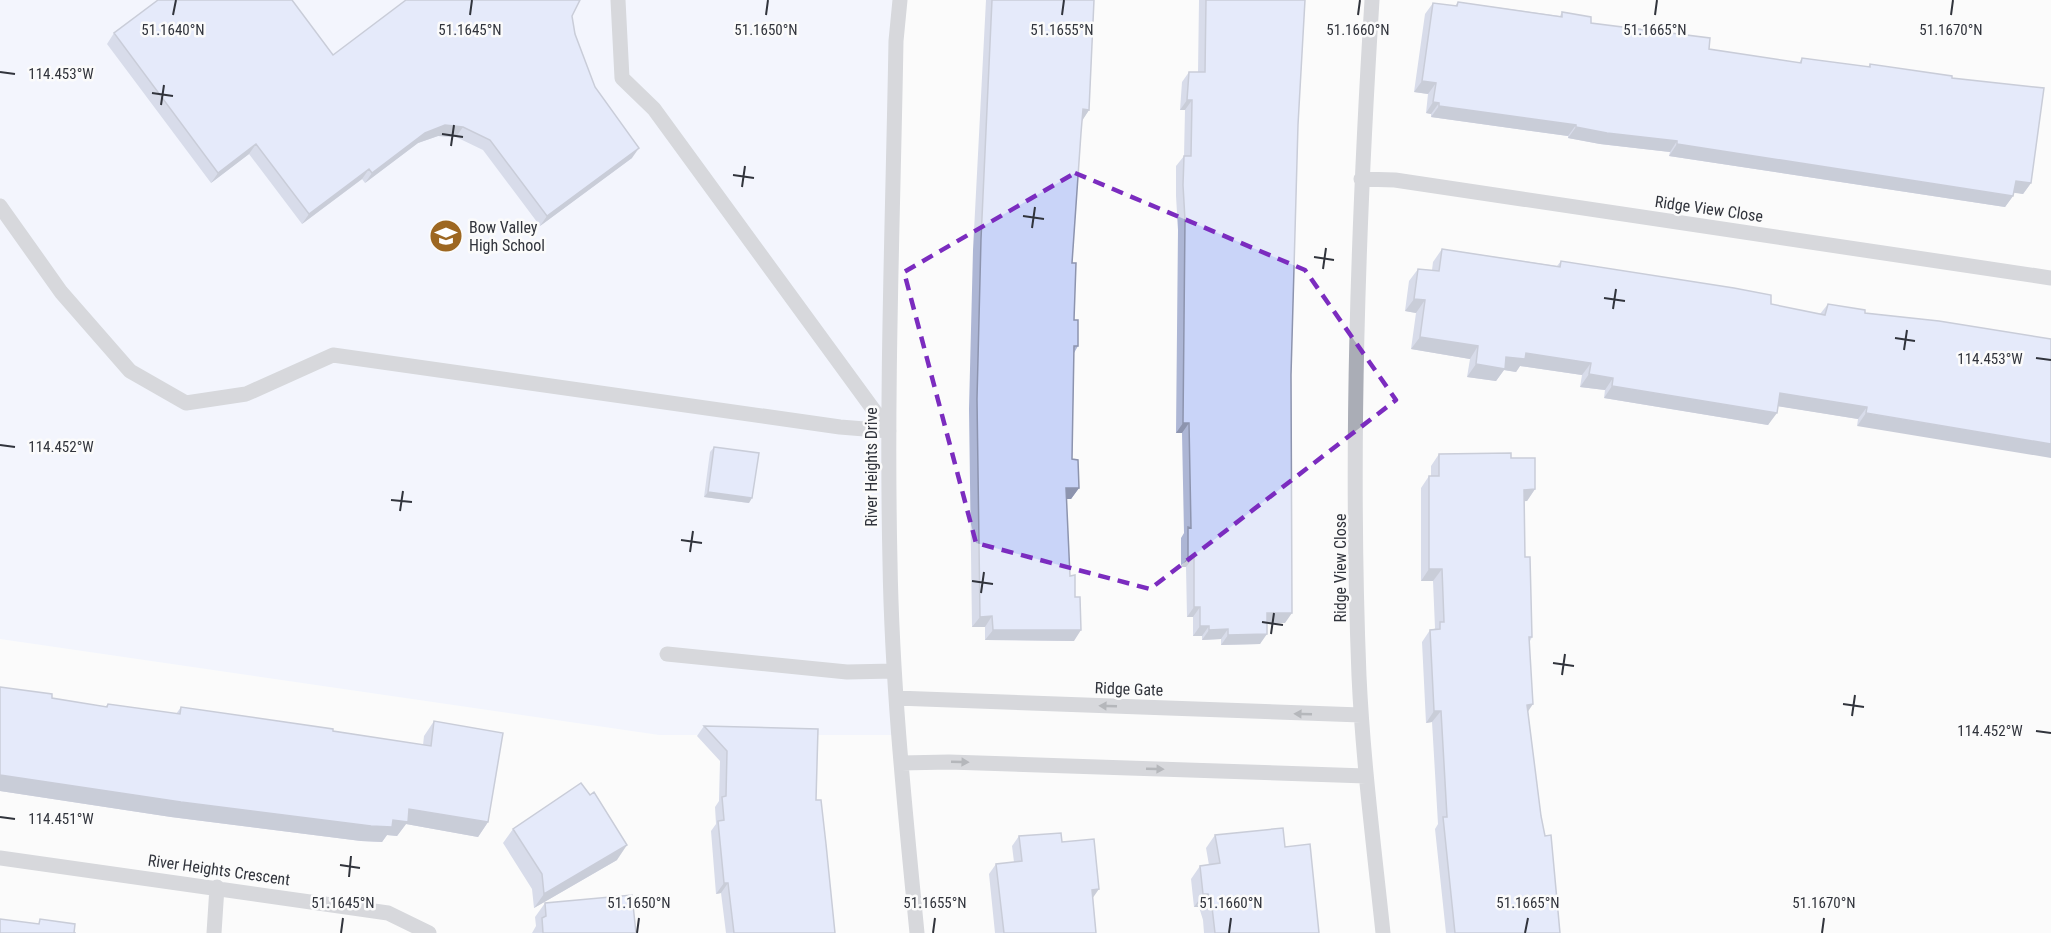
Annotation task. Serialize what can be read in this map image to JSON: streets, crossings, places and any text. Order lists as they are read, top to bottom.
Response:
{
  "streets": {
    "street": [
      "Ridge View Close",
      "River Heights Drive",
      "Ridge Gate",
      "River Heights Crescent"
    ]
  },
  "crossings": [
    ["Ridge View Close", "Ridge Gate"],
    ["River Heights Drive", "Ridge Gate"]
  ],
  "places": {
    "school or university": ["Bow Valley High School"]
  },
  "coordinates": [
    "51.1640°N",
    "51.1645°N",
    "51.1650°N",
    "51.1655°N",
    "51.1660°N",
    "51.1665°N",
    "51.1670°N",
    "114.453°W",
    "114.452°W",
    "114.451°W"
  ]
}
